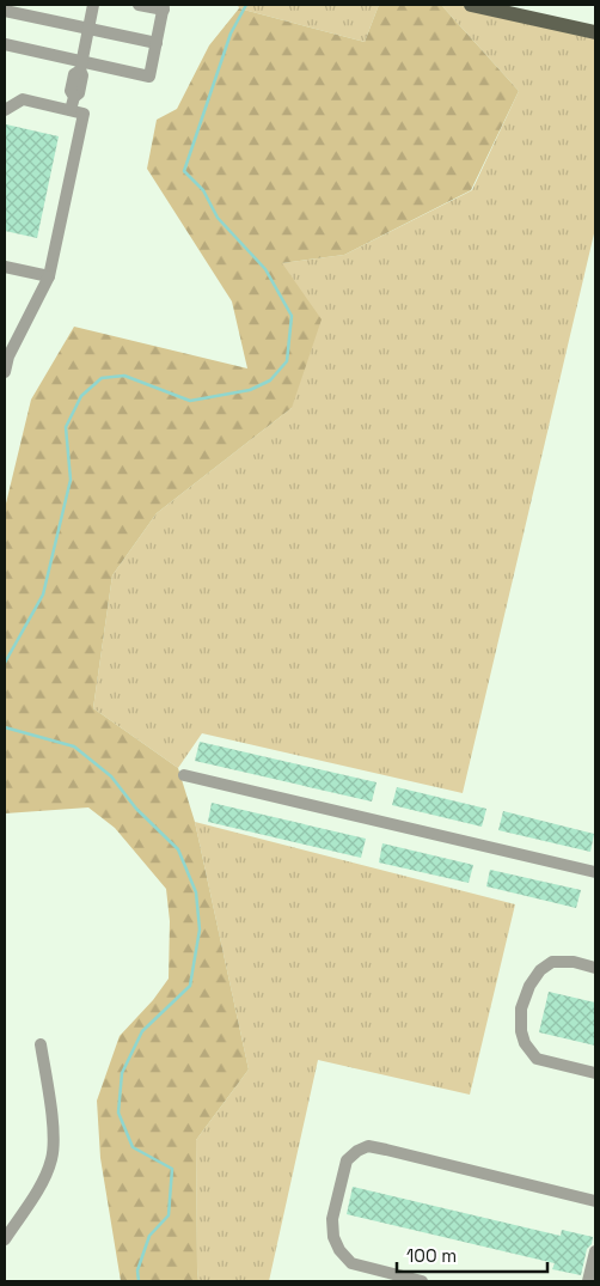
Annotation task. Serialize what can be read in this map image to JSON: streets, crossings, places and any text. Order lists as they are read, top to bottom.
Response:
{
  "scale_bar": "100 m"
}
